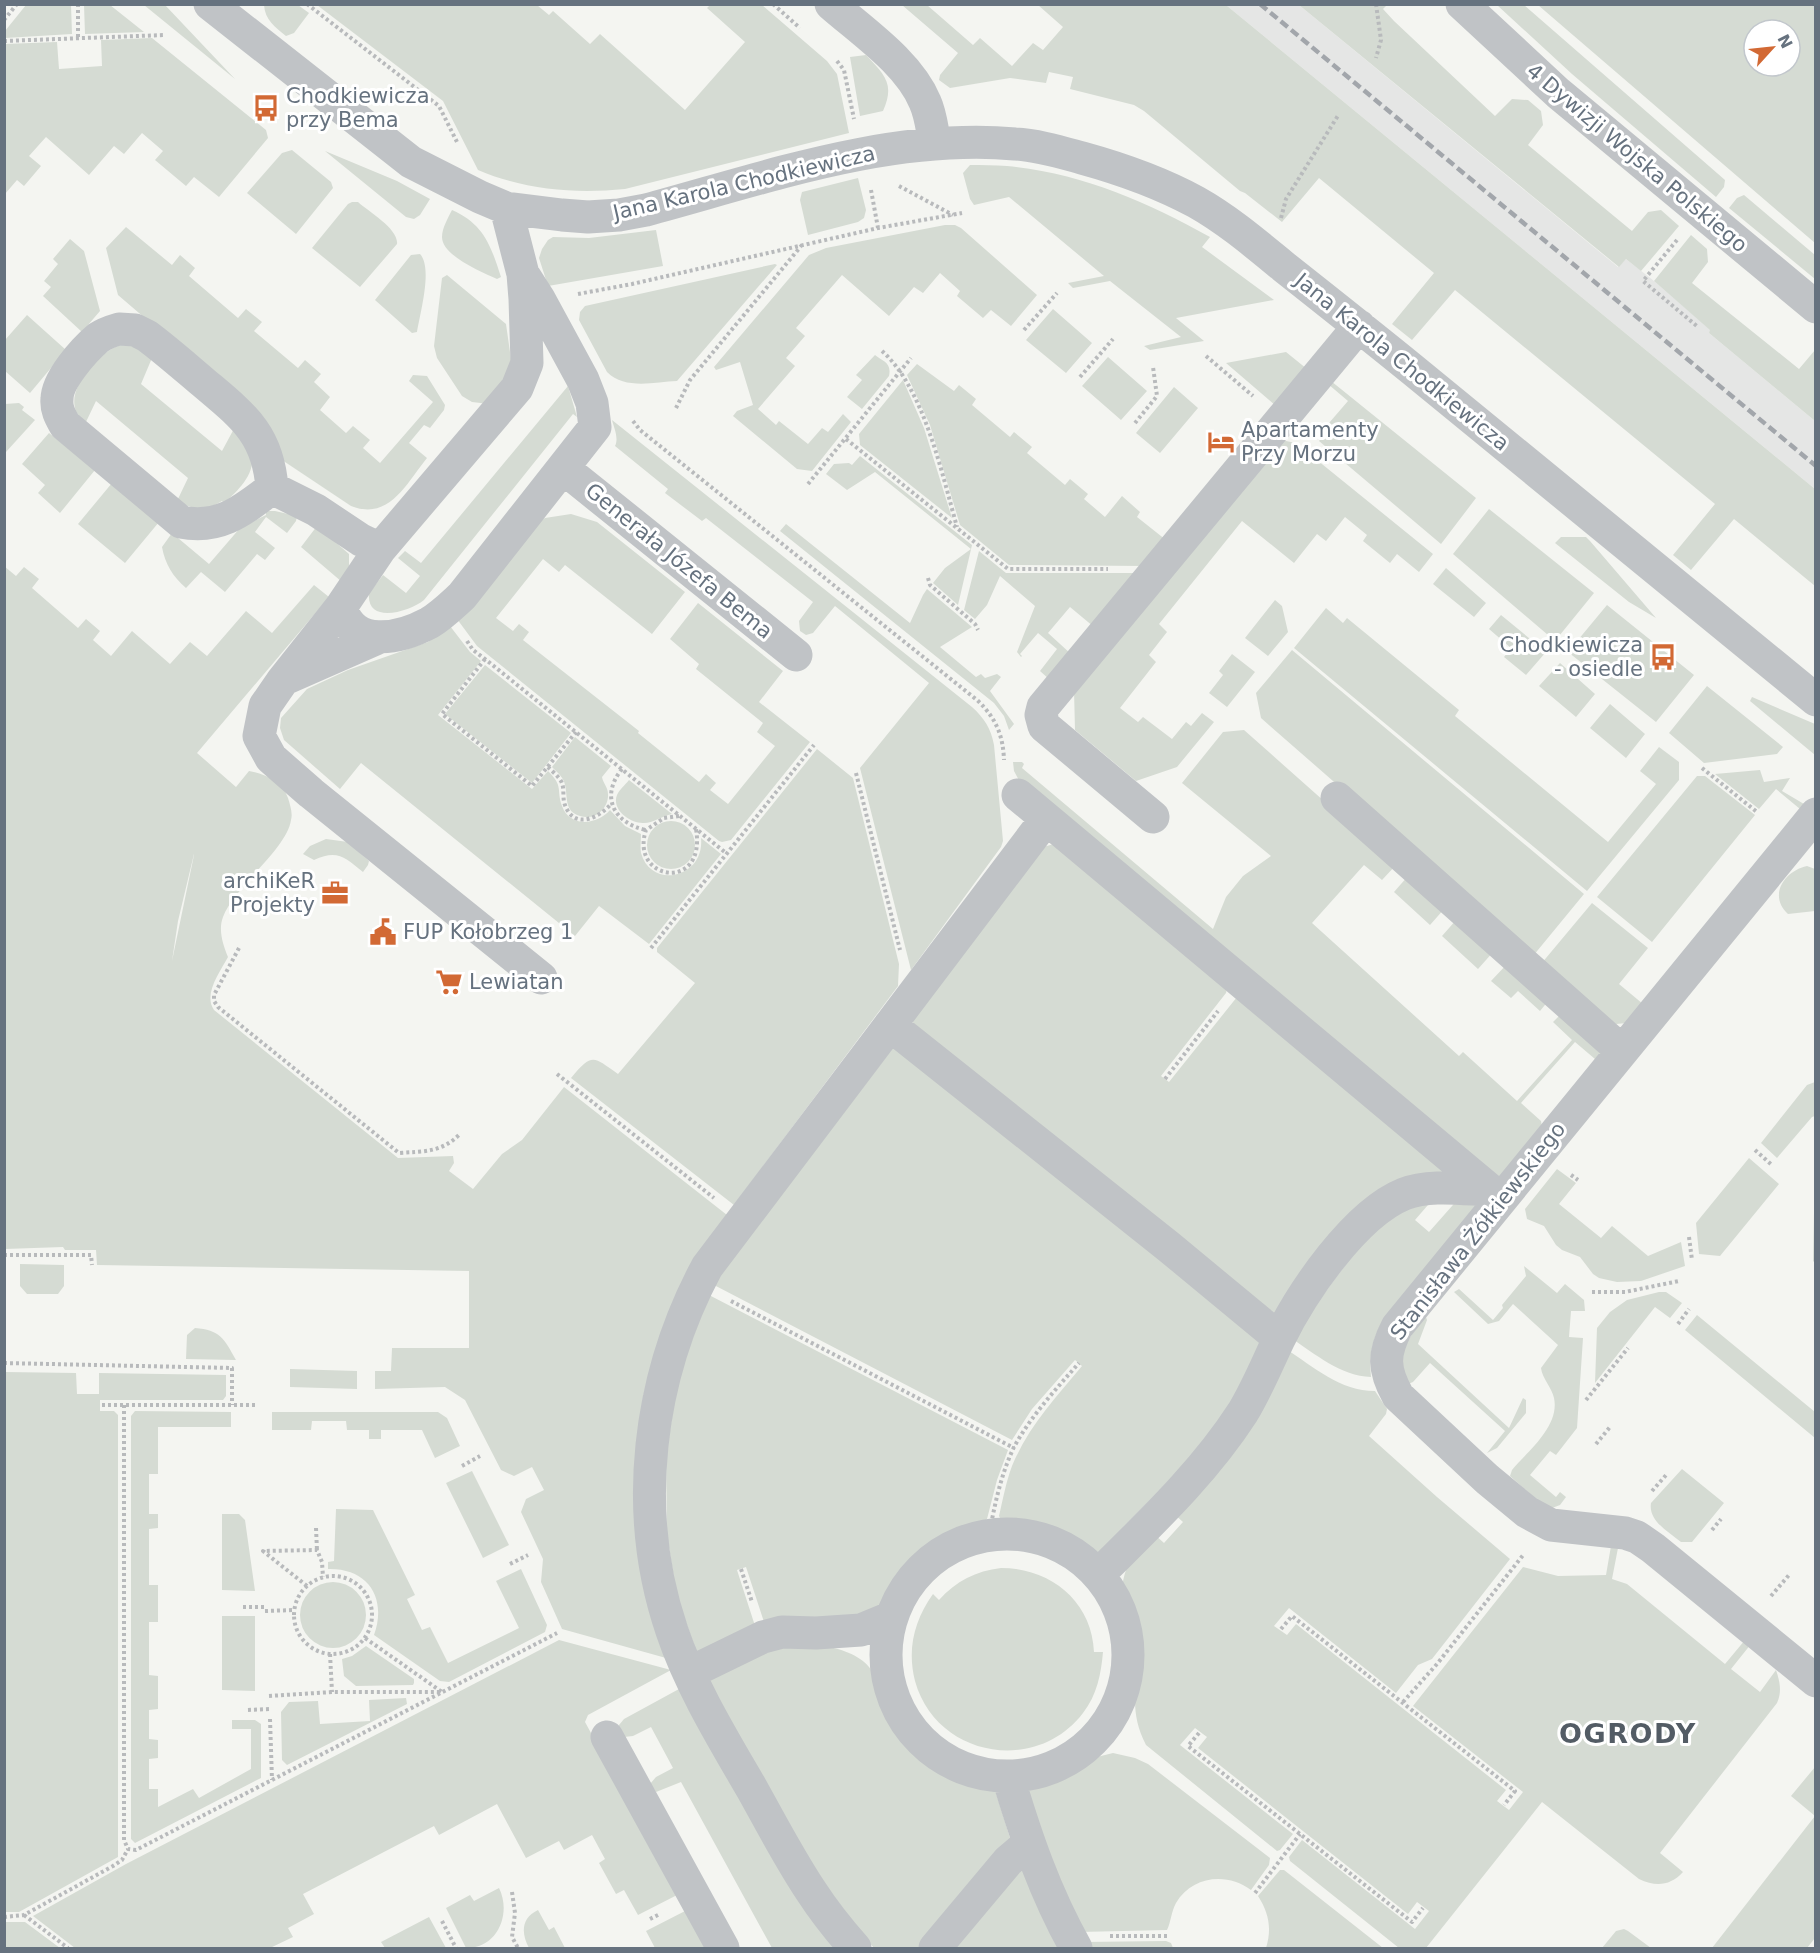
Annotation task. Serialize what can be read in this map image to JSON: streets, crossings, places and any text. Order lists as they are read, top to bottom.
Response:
{
  "streets": {
    "street": [
      "4 Dywizji Wojska Polskiego",
      "Jana Karola Chodkiewicza",
      "Generała Józefa Bema",
      "Stanisława Żółkiewskiego"
    ]
  },
  "districts": ["OGRODY"],
  "places": {
    "bus stop": ["Chodkiewicza przy Bema", "Chodkiewicza - osiedle"],
    "hotel": ["Apartamenty Przy Morzu"],
    "office": ["archiKeR Projekty"],
    "public building": ["FUP Kołobrzeg 1"],
    "supermarket": ["Lewiatan"]
  },
  "north": "top right"
}
